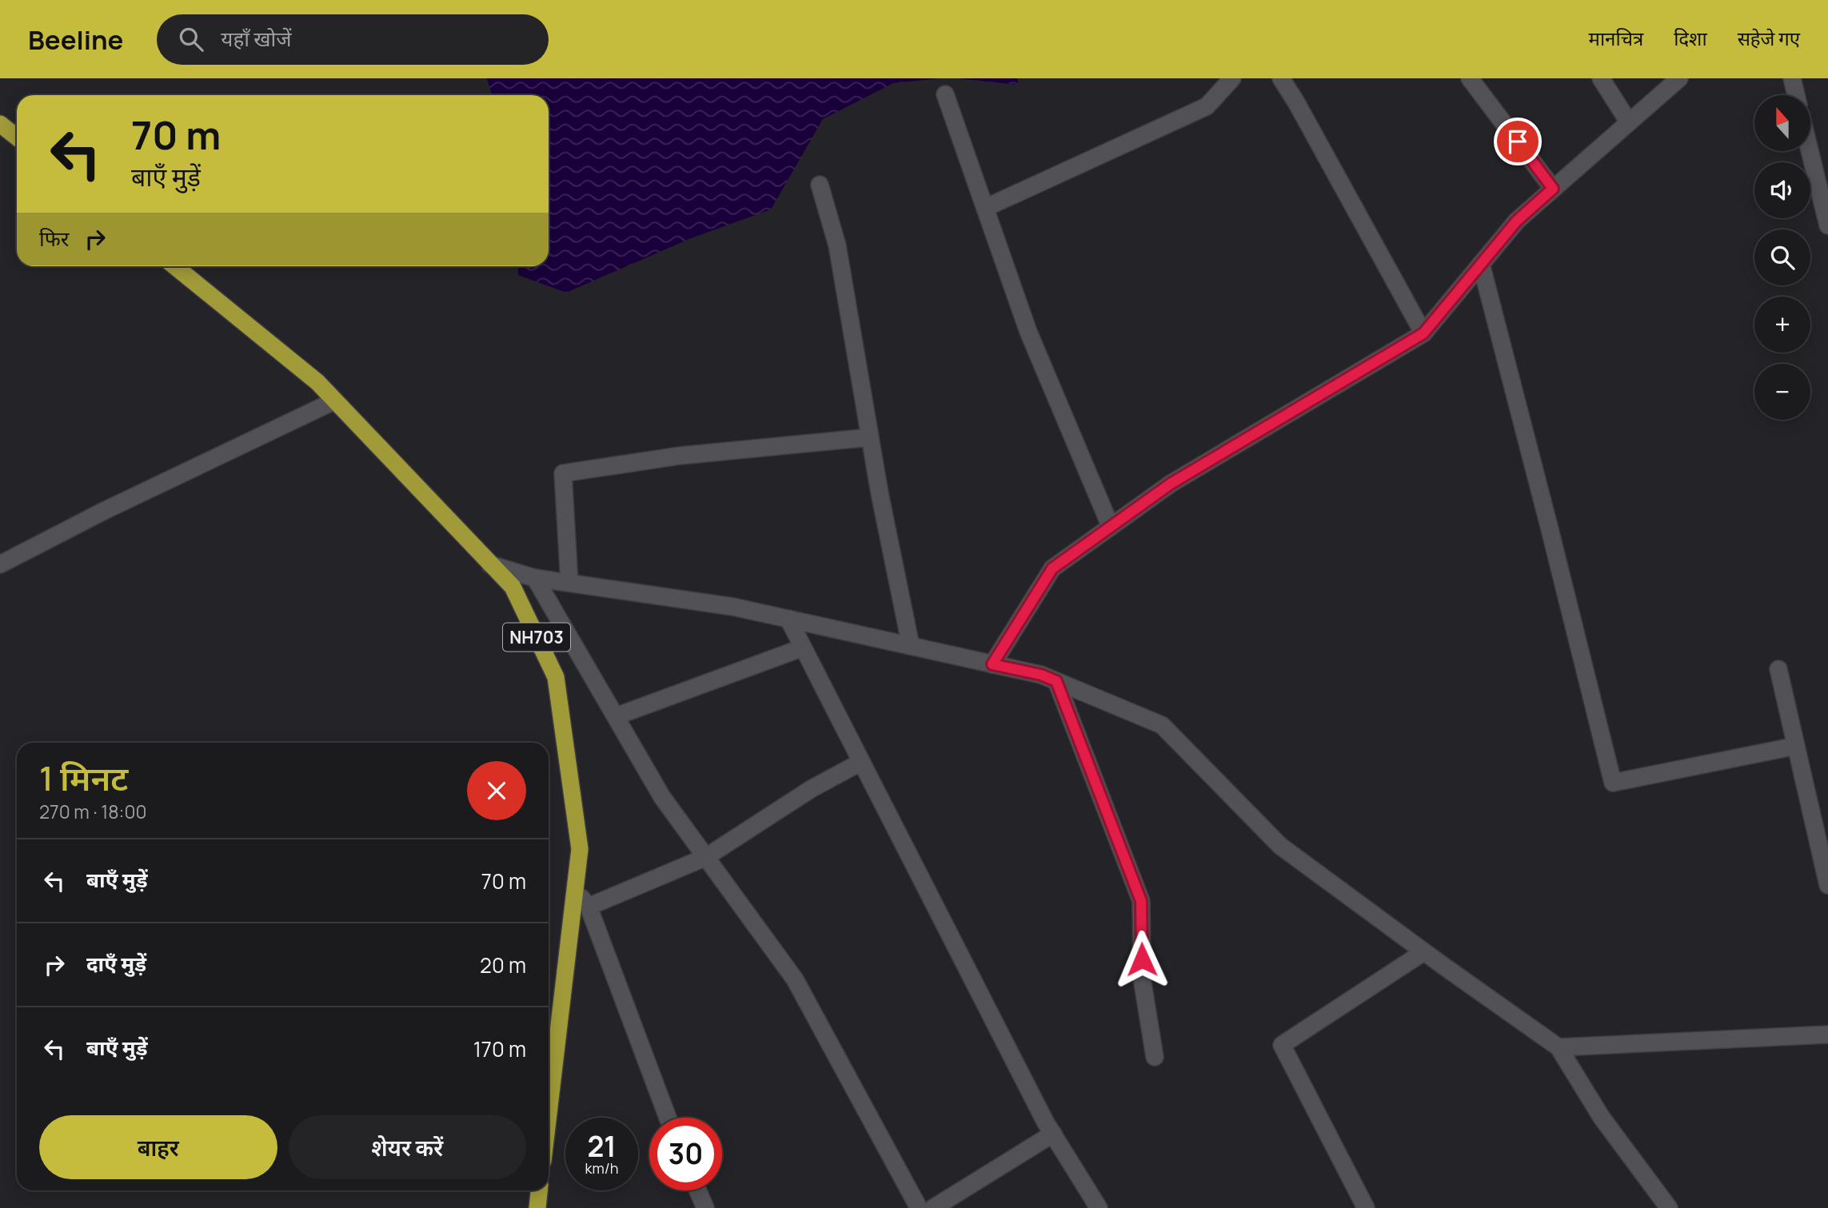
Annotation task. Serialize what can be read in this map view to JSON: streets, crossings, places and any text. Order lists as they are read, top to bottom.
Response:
{
  "streets": {
    "highway": ["NH703"]
  },
  "north": "top",
  "page": {
    "header": "Beeline",
    "search": "यहाँ खोजें",
    "nav": ["मानचित्र", "दिशा", "सहेजे गए"],
    "map_buttons": ["+", "−"],
    "turn": ["70 m", "बाएँ मुड़ें"],
    "then": "फिर",
    "heading": ["1 मिनट", "270 m · 18:00"],
    "list": [
      {
        "name": "बाएँ मुड़ें",
        "value": "70 m"
      },
      {
        "name": "दाएँ मुड़ें",
        "value": "20 m"
      },
      {
        "name": "बाएँ मुड़ें",
        "value": "170 m"
      }
    ],
    "buttons": ["बाहर", "शेयर करें"],
    "speed": "21 km/h",
    "limit": "30"
  }
}
